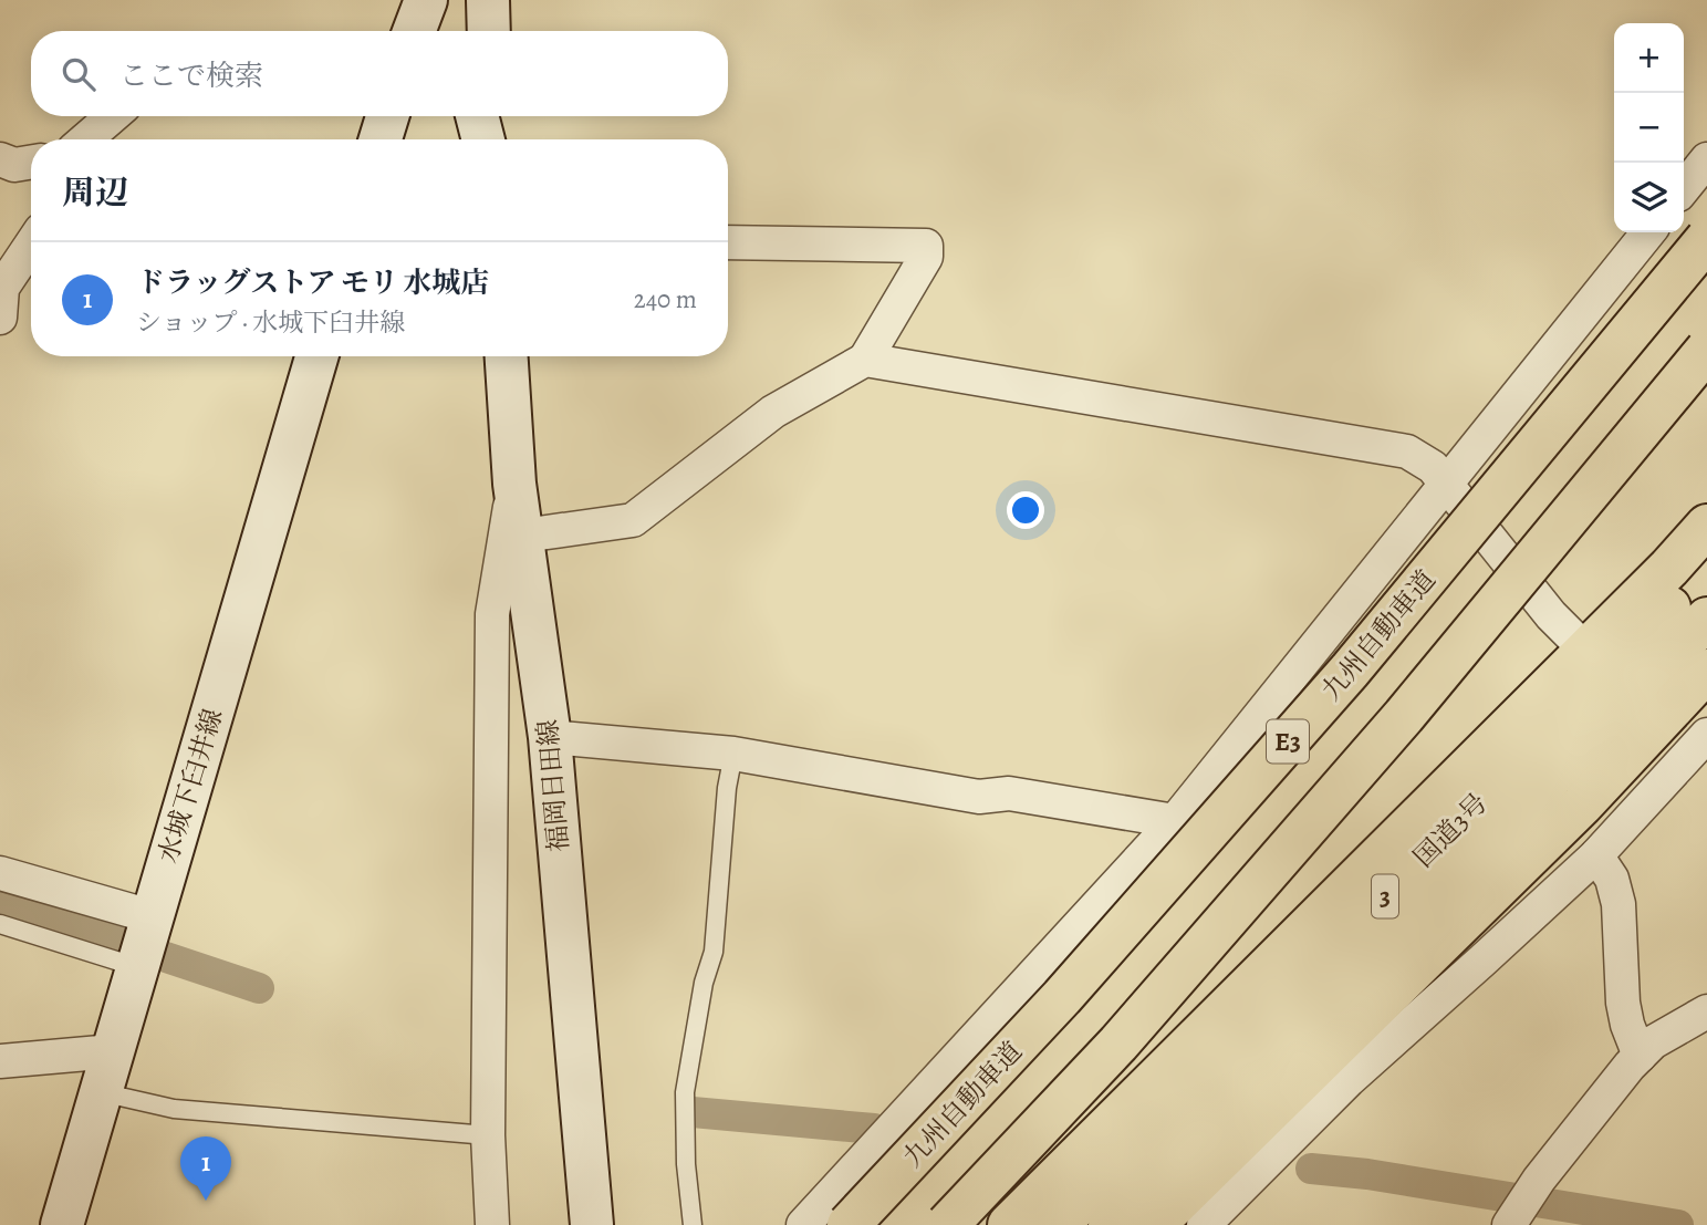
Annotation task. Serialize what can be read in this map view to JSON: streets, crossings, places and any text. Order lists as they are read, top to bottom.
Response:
{
  "streets": {
    "highway": [
      "九州自動車道",
      "E3",
      "国道3号",
      "3"
    ],
    "main road": ["水城下臼井線", "福岡日田線"]
  },
  "page": {
    "map_buttons": ["+", "−"],
    "search": "ここで検索",
    "heading": "周辺",
    "list": [
      {
        "mark": "1",
        "name": "ドラッグストア モリ 水城店",
        "note": "ショップ · 水城下臼井線",
        "value": "240 m"
      }
    ],
    "pins": "1"
  }
}
